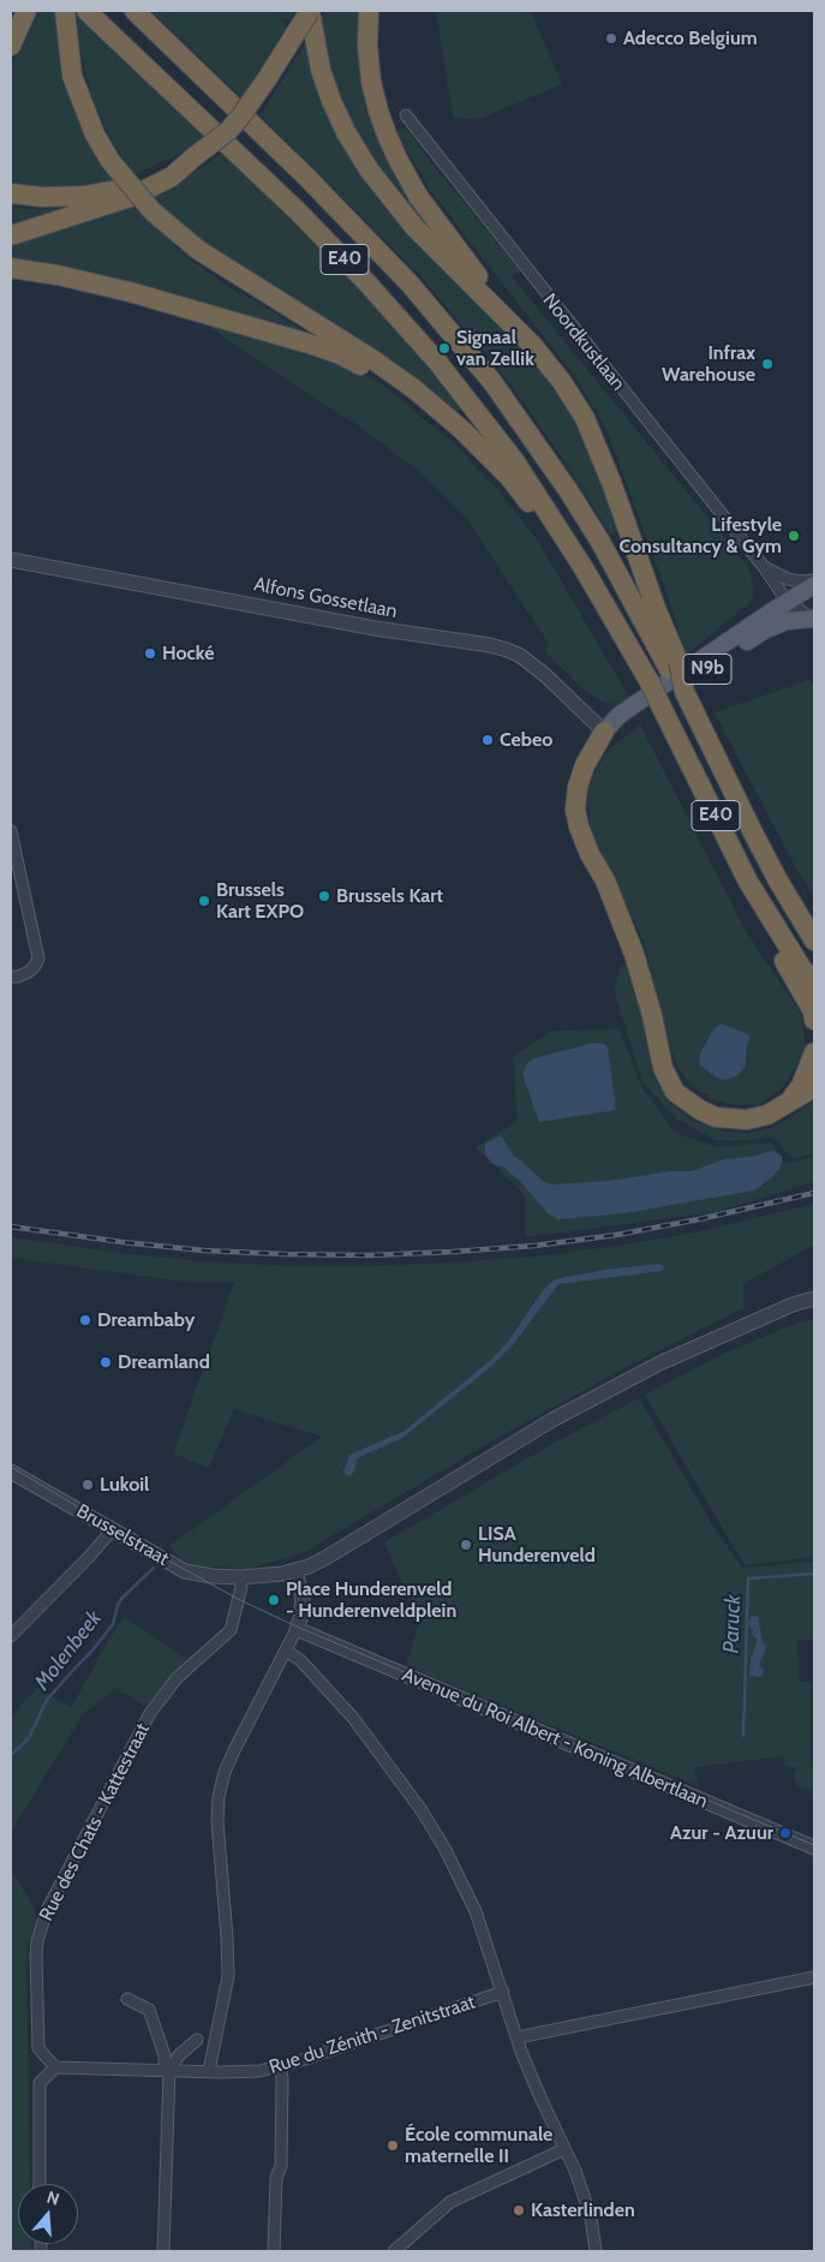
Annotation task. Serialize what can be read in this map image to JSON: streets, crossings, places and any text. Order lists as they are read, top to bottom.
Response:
{
  "streets": {
    "highway": ["E40"],
    "main road": ["N9b"],
    "street": [
      "Noordkustlaan",
      "Alfons Gossetlaan",
      "Brusselstraat",
      "Avenue du Roi Albert - Koning Albertlaan",
      "Rue des Chats - Kattestraat",
      "Rue du Zénith - Zenitstraat"
    ]
  },
  "crossings": [
    ["Noordkustlaan", "N9b"],
    ["Alfons Gossetlaan", "N9b"],
    ["Brusselstraat", "Rue des Chats - Kattestraat"],
    ["Rue des Chats - Kattestraat", "Rue du Zénith - Zenitstraat"]
  ],
  "water": ["Paruck", "Molenbeek"],
  "places": [
    "Adecco Belgium",
    "Signaal van Zellik",
    "Infrax Warehouse",
    "Lifestyle Consultancy & Gym",
    "Hocké",
    "Cebeo",
    "Brussels Kart",
    "Brussels Kart EXPO",
    "Dreambaby",
    "Dreamland",
    "Lukoil",
    "LISA Hunderenveld",
    "Place Hunderenveld - Hunderenveldplein",
    "Azur - Azuur",
    "École communale maternelle II",
    "Kasterlinden"
  ],
  "north": "top"
}
